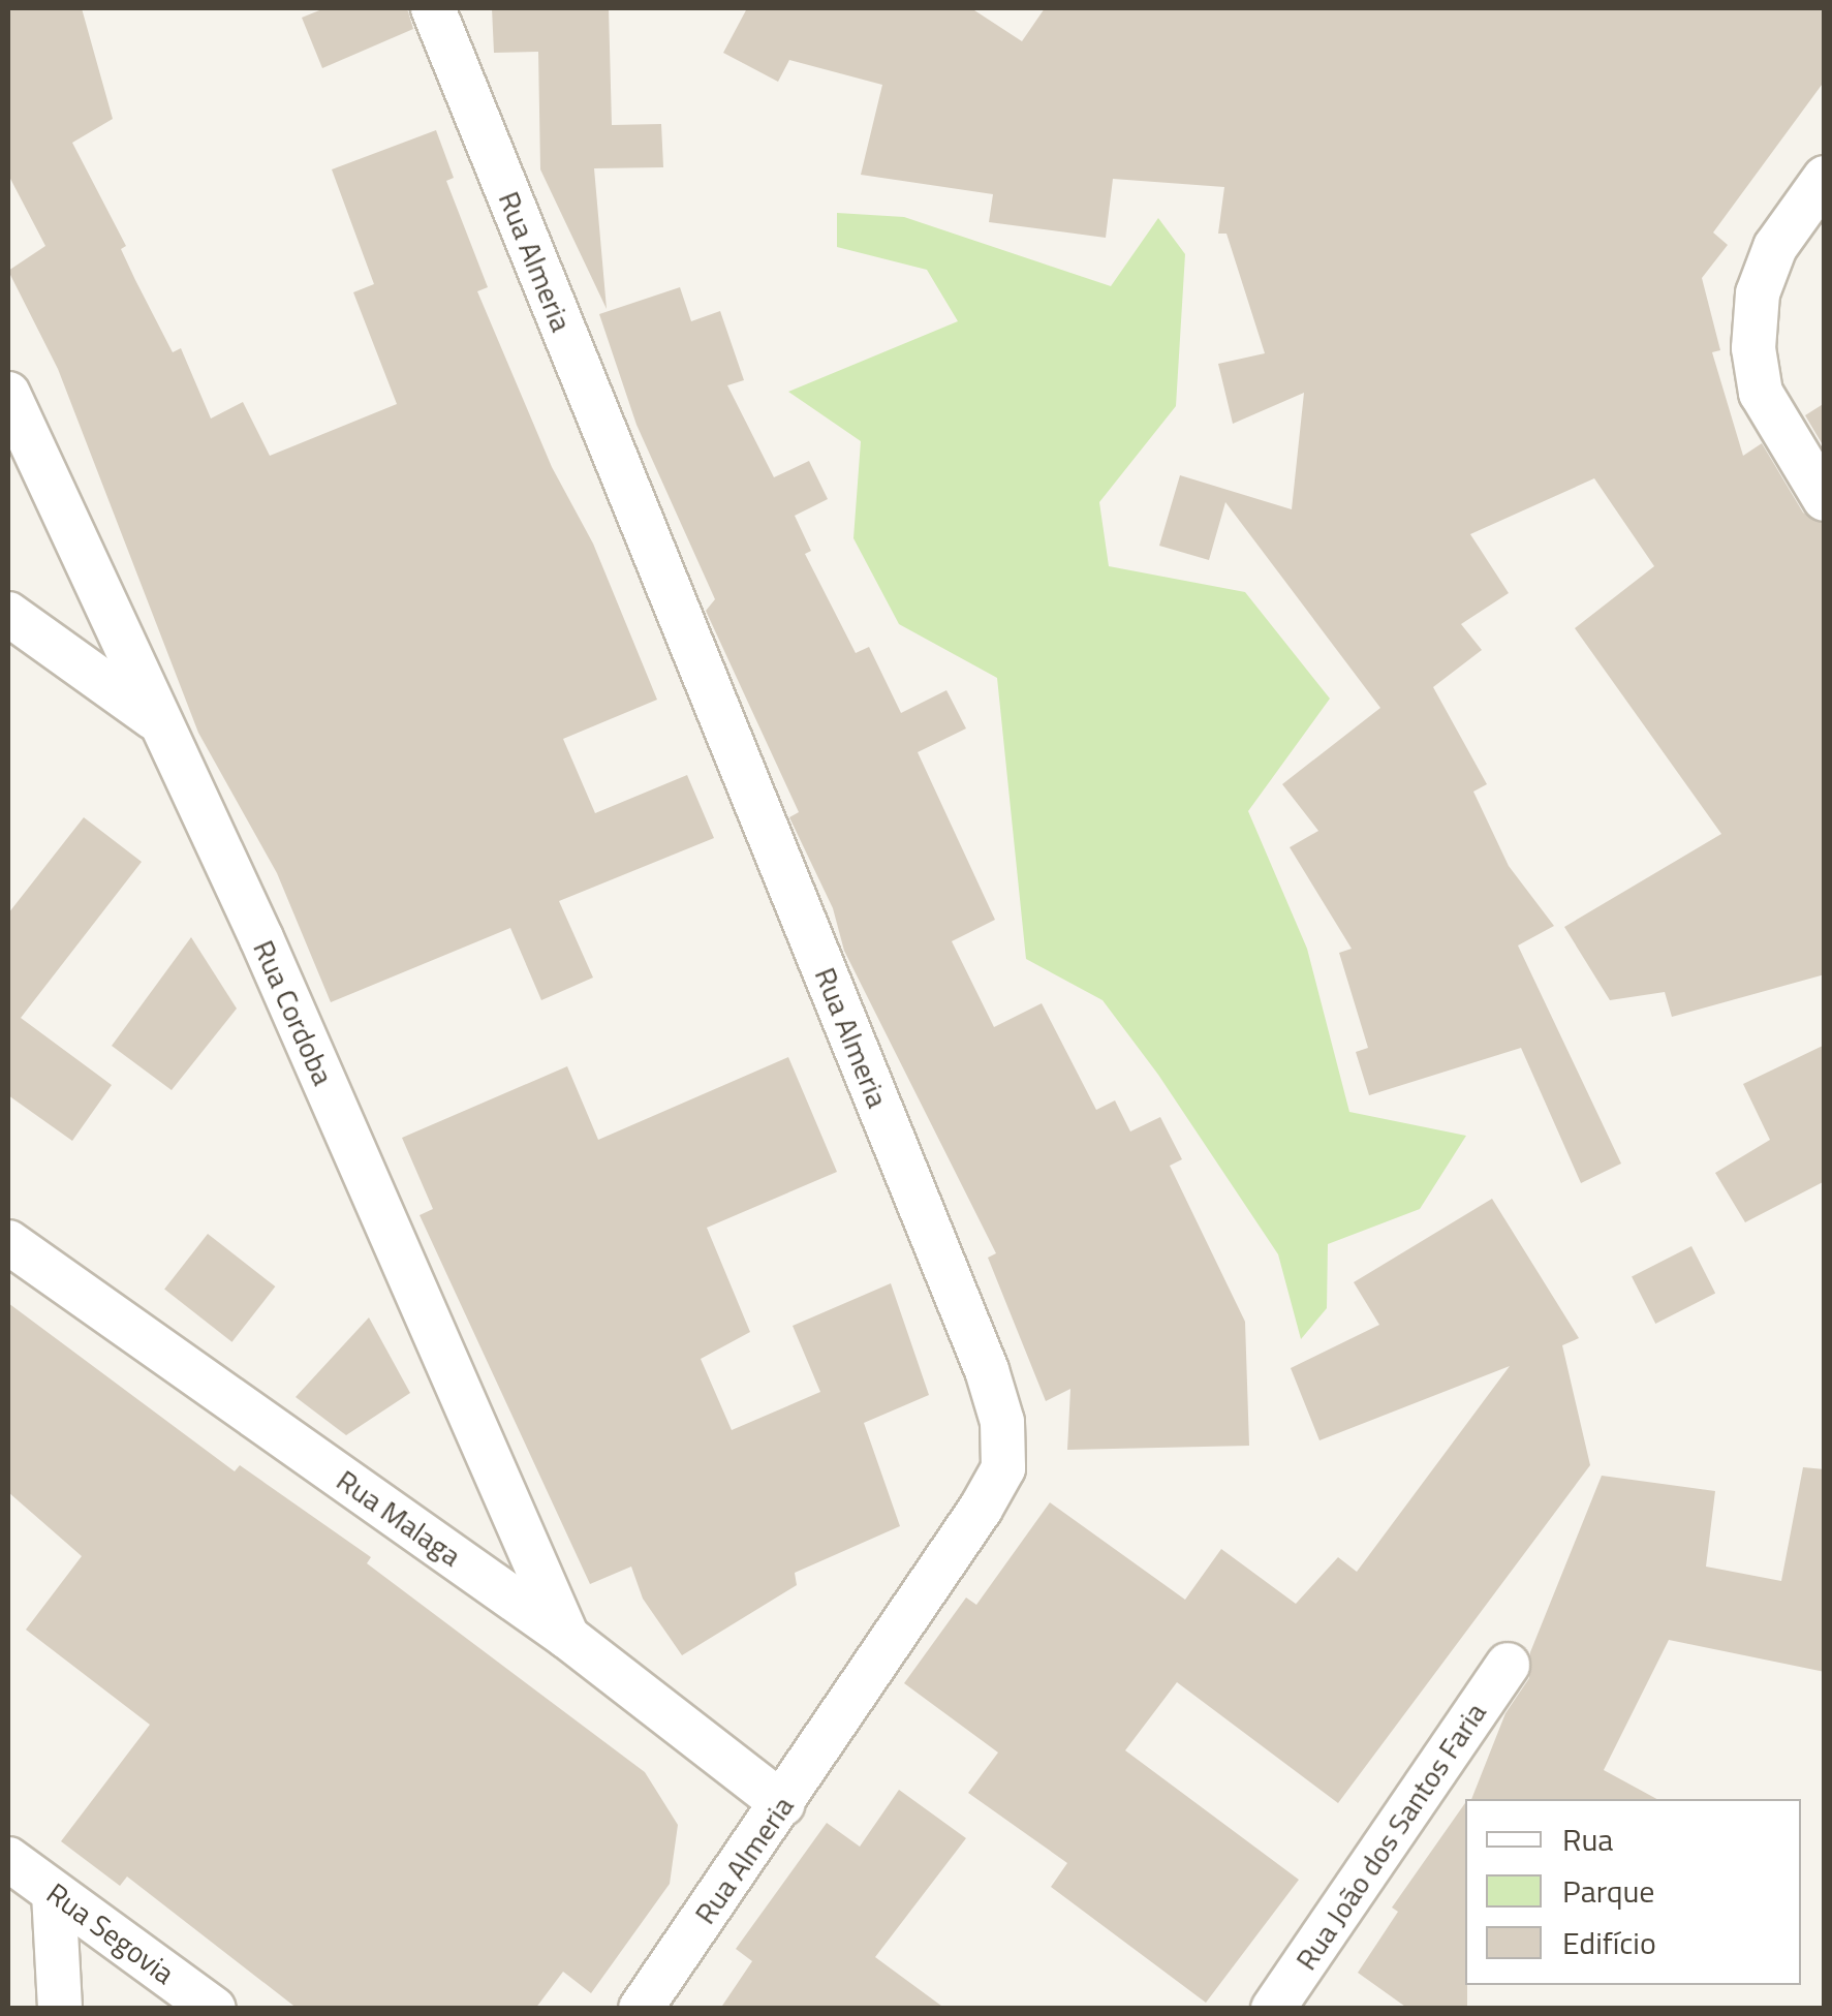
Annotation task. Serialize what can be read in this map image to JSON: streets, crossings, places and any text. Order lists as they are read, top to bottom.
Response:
{
  "streets": {
    "street": [
      "Rua Almeria",
      "Rua Cordoba",
      "Rua Malaga",
      "Rua João dos Santos Faria",
      "Rua Segovia"
    ]
  },
  "crossings": [
    ["Rua Almeria", "Rua Malaga"],
    ["Rua Cordoba", "Rua Malaga"]
  ],
  "legend": ["Rua", "Parque", "Edifício"]
}
